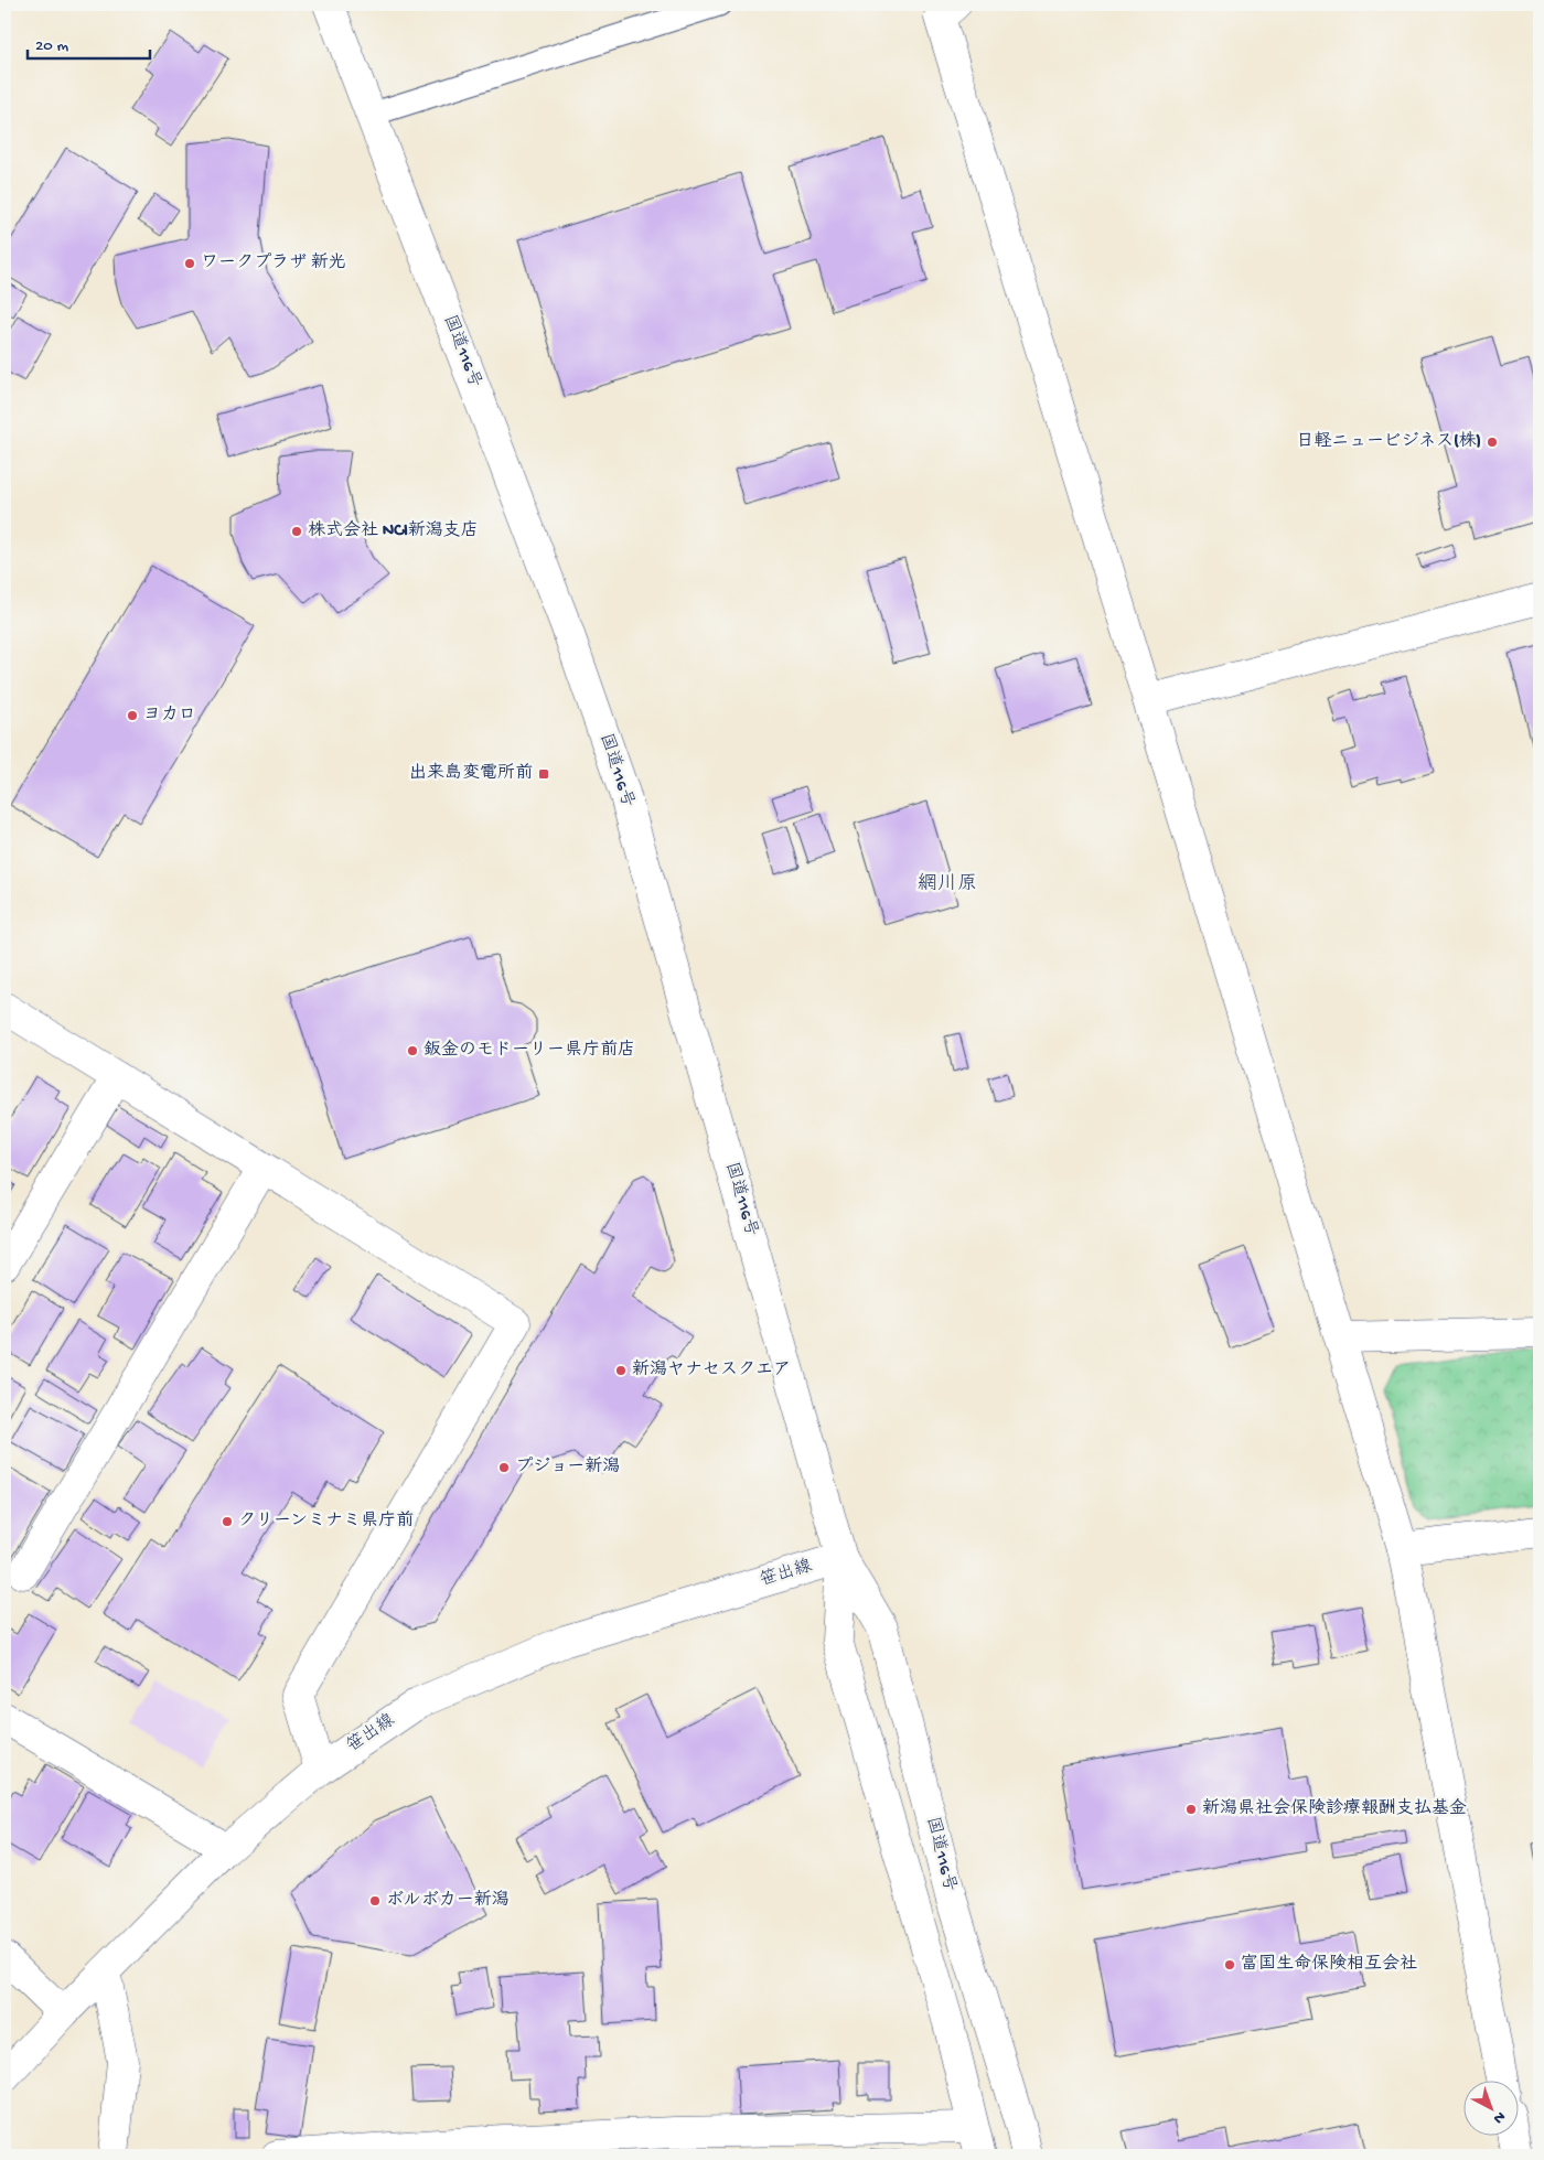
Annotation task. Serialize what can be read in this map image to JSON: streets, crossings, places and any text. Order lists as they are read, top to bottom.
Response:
{
  "streets": {
    "main road": ["国道116号", "笹出線"]
  },
  "crossings": [
    ["国道116号", "笹出線"]
  ],
  "districts": ["網川原"],
  "places": {
    "other": [
      "ワークプラザ 新光",
      "日軽ニュービジネス(株)",
      "株式会社 NCI新潟支店",
      "ヨカロ",
      "鈑金のモドーリー県庁前店",
      "新潟ヤナセスクエア",
      "プジョー新潟",
      "クリーンミナミ県庁前",
      "新潟県社会保険診療報酬支払基金",
      "ボルボカー新潟",
      "富国生命保険相互会社"
    ],
    "transit": ["出来島変電所前"]
  },
  "scale_bar": "20 m",
  "north": "bottom right"
}
